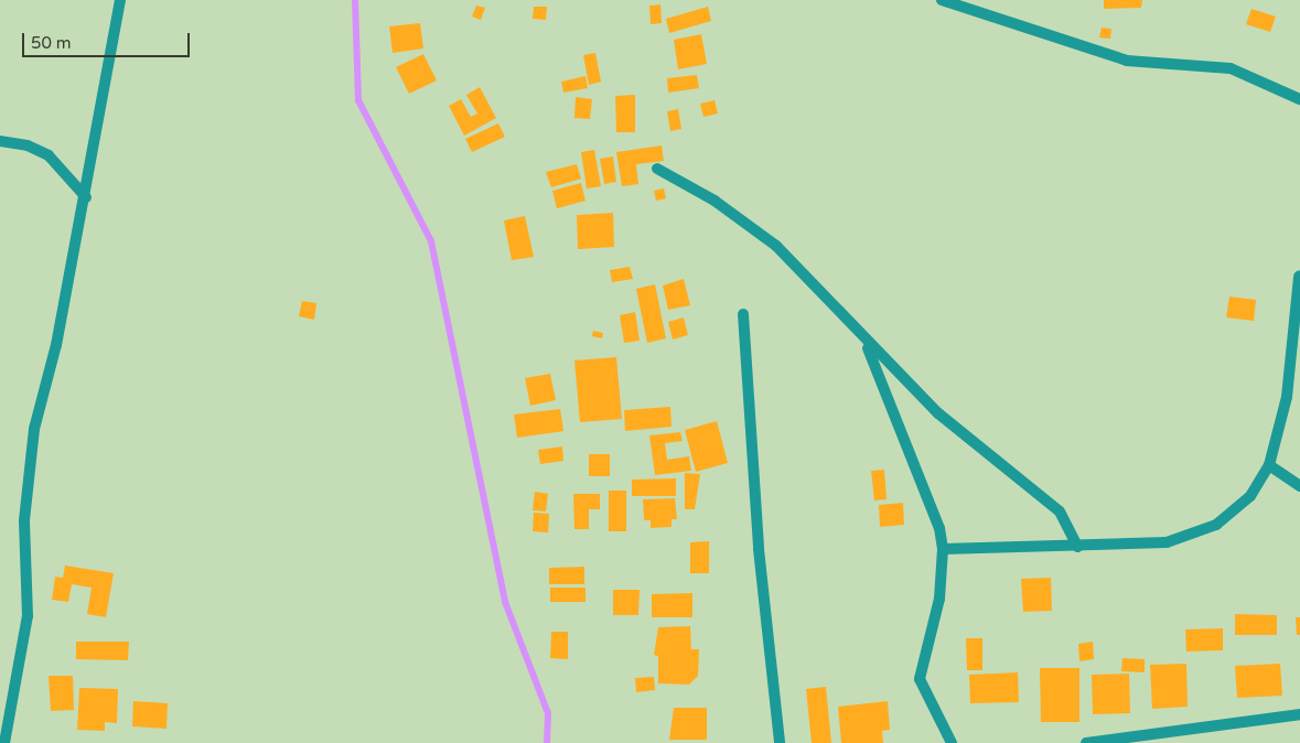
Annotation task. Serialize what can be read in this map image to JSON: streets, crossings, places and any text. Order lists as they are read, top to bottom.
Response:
{
  "scale_bar": "50 m"
}
